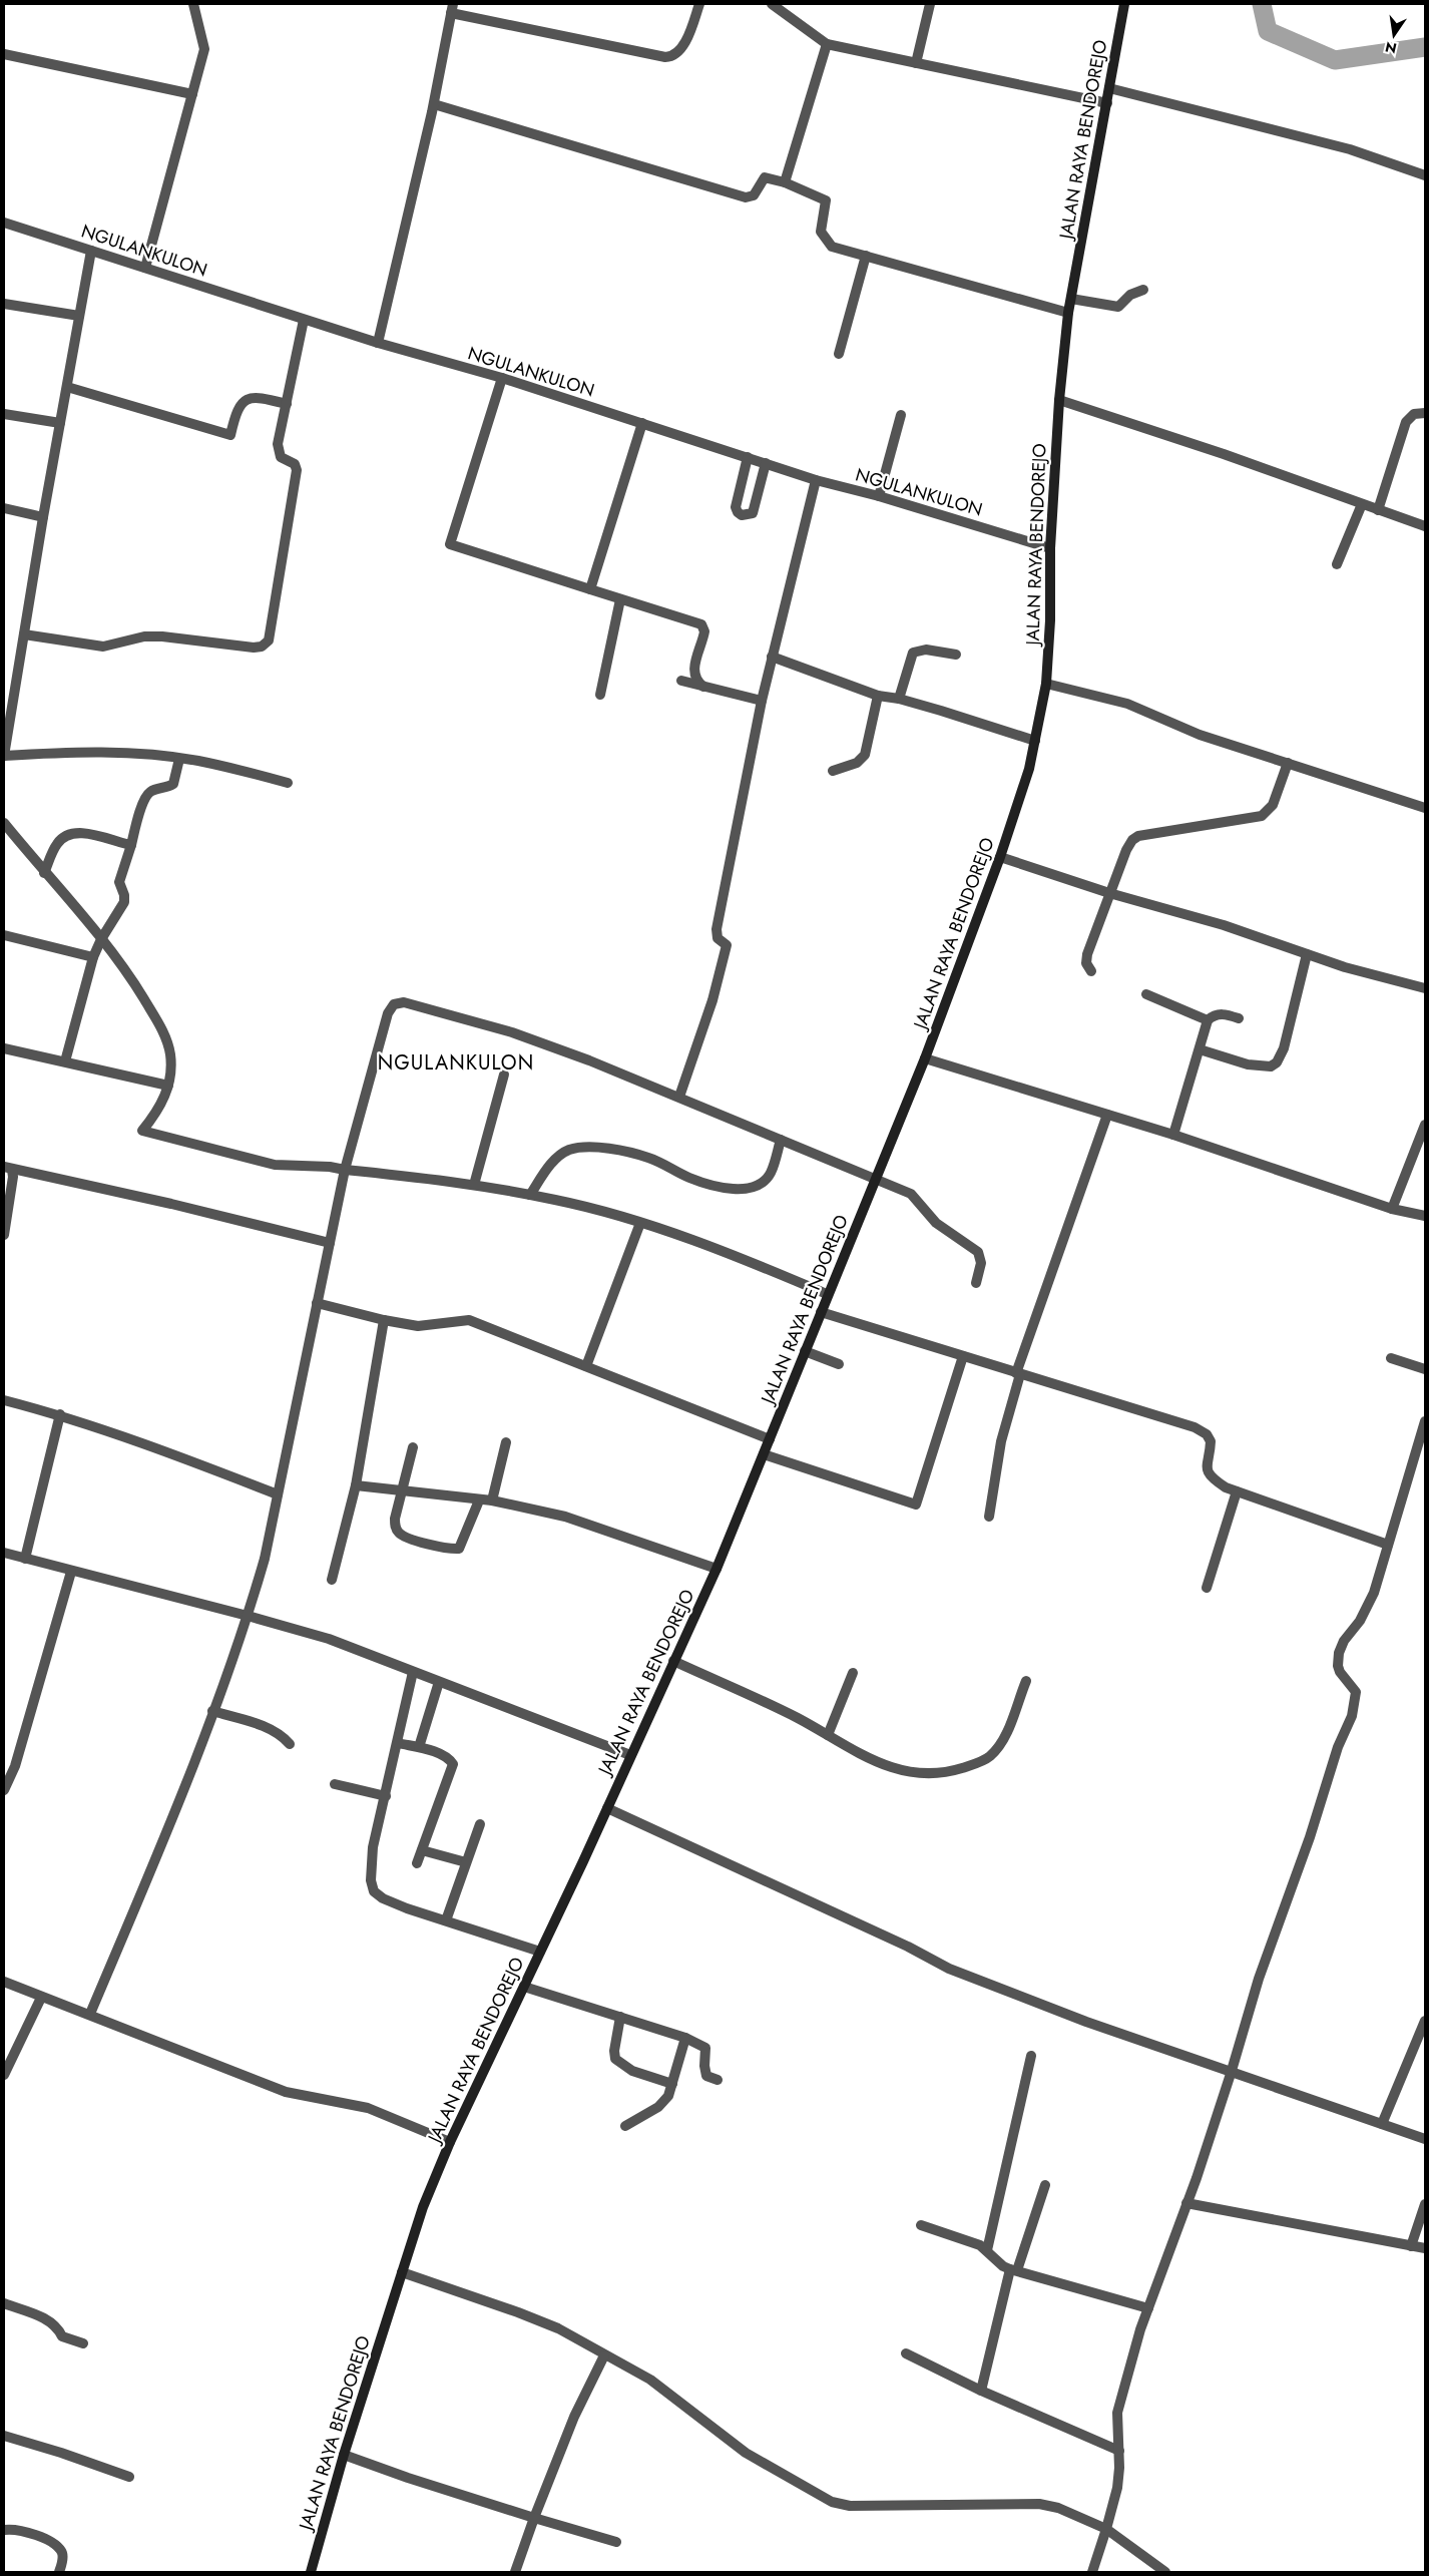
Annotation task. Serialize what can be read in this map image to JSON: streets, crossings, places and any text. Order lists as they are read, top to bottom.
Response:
{
  "streets": {
    "main road": ["JALAN RAYA BENDOREJO"],
    "street": ["NGULANKULON"]
  },
  "crossings": [
    ["JALAN RAYA BENDOREJO", "NGULANKULON"]
  ],
  "districts": ["NGULANKULON"],
  "north": "bottom"
}
